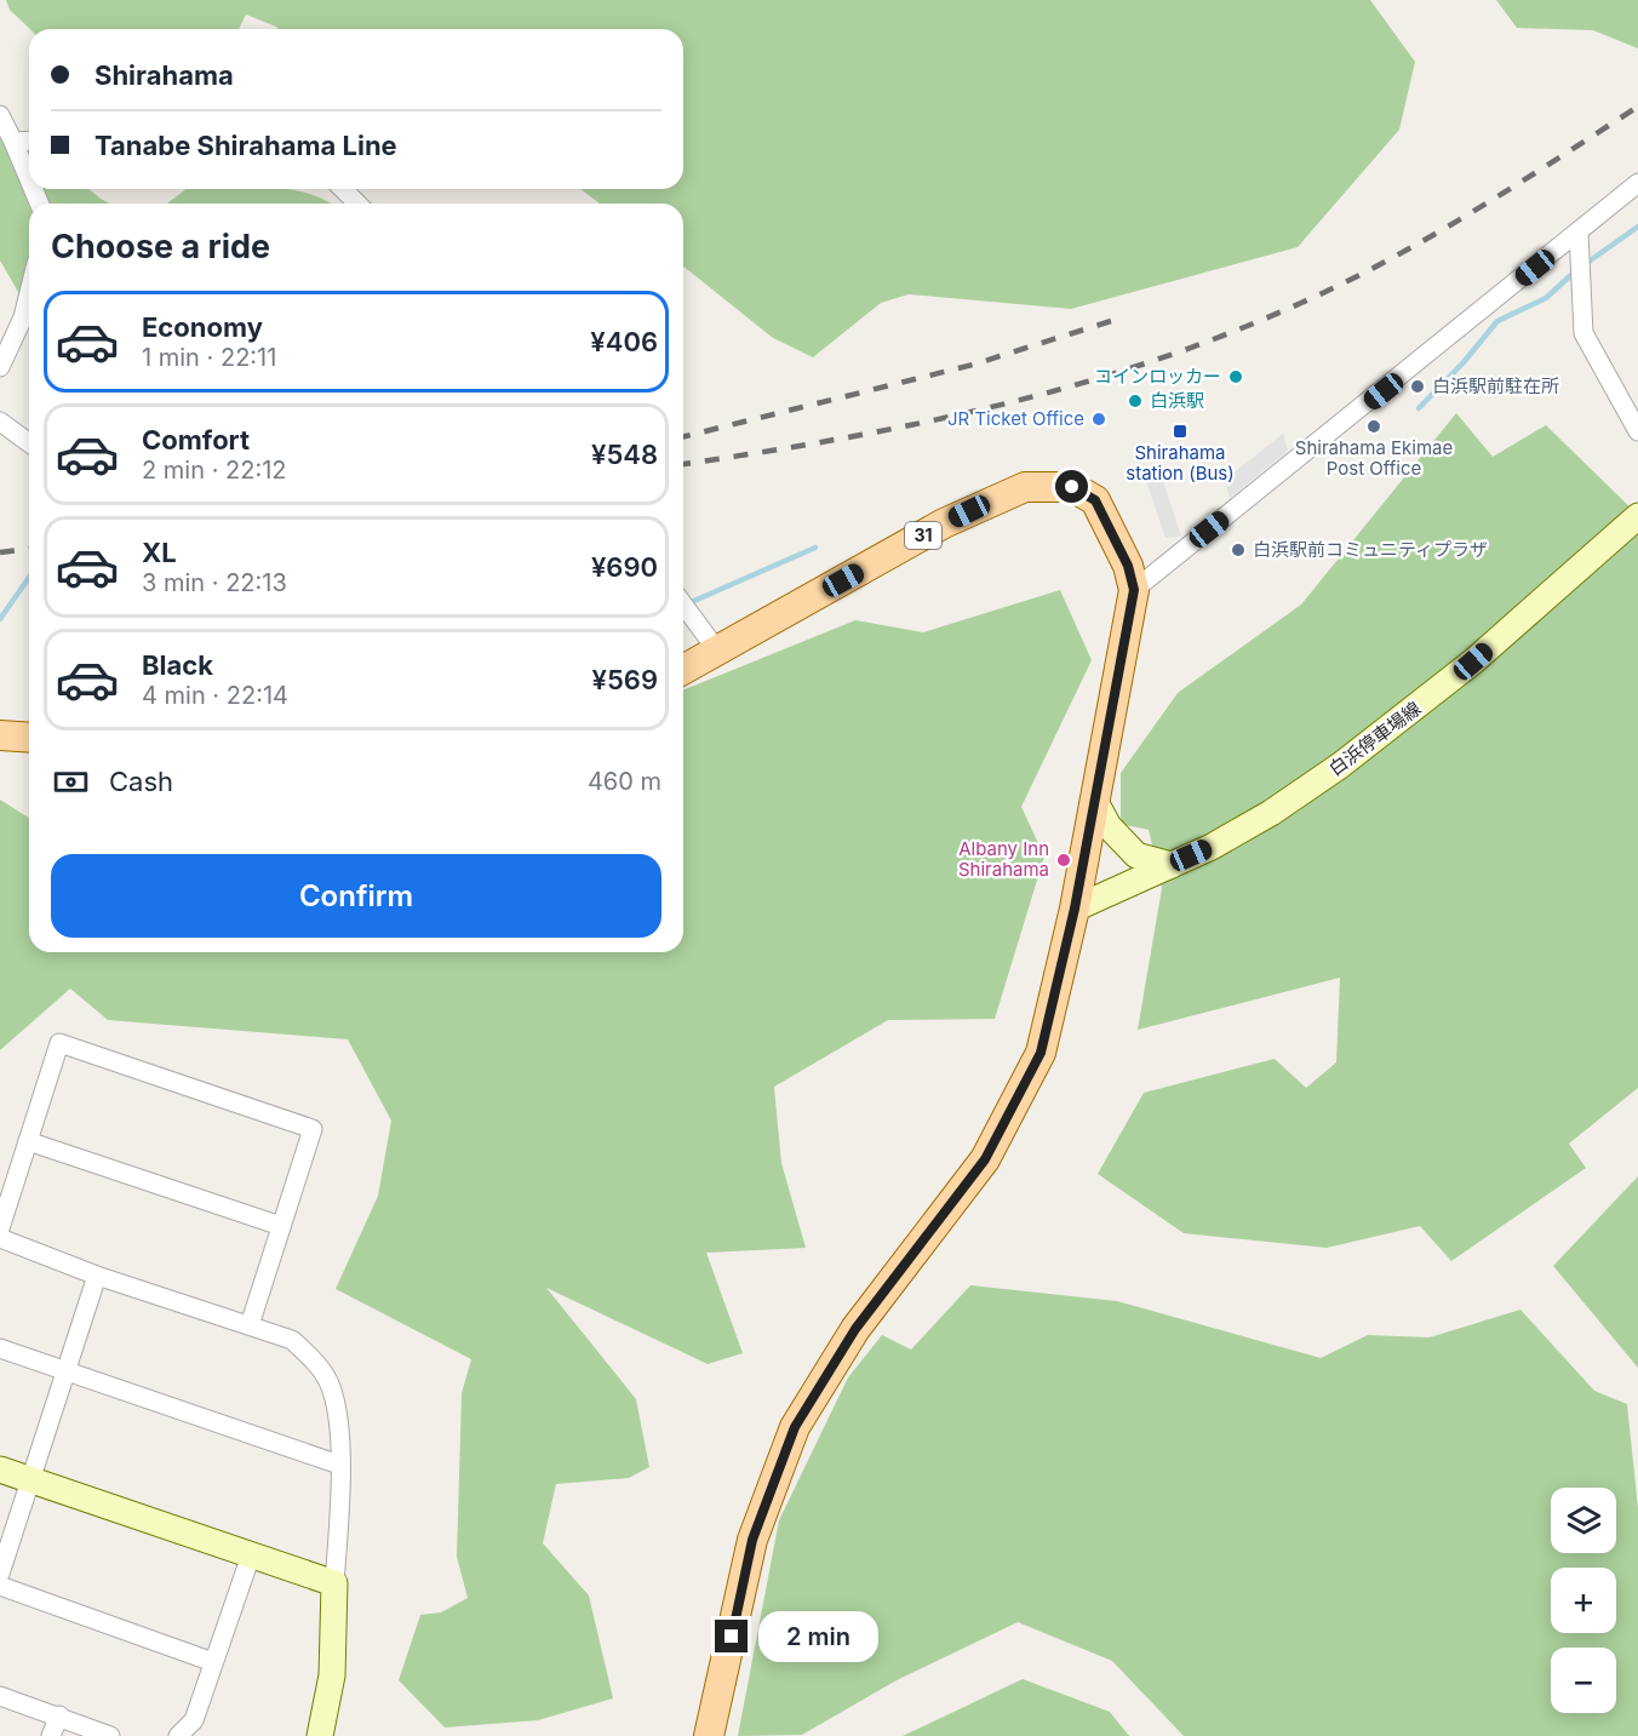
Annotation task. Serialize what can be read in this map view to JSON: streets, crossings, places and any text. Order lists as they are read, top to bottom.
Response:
{
  "streets": {
    "main road": ["31", "白浜停車場線"]
  },
  "crossings": [
    ["31", "白浜停車場線"]
  ],
  "places": {
    "other": [
      "コインロッカー",
      "白浜駅前駐在所",
      "白浜駅",
      "JR Ticket Office",
      "Shirahama Ekimae Post Office",
      "白浜駅前コミュニティプラザ",
      "Albany Inn Shirahama"
    ],
    "transit": ["Shirahama station (Bus)"]
  },
  "page": {
    "banner": ["Shirahama", "Tanabe Shirahama Line"],
    "heading": "Choose a ride",
    "list": [
      {
        "name": "Economy",
        "note": "1 min · 22:11",
        "value": "¥406"
      },
      {
        "name": "Comfort",
        "note": "2 min · 22:12",
        "value": "¥548"
      },
      {
        "name": "XL",
        "note": "3 min · 22:13",
        "value": "¥690"
      },
      {
        "name": "Black",
        "note": "4 min · 22:14",
        "value": "¥569"
      }
    ],
    "pay": ["Cash", "460 m"],
    "buttons": "Confirm",
    "map_buttons": ["+", "−"],
    "bubble": "2 min"
  }
}
